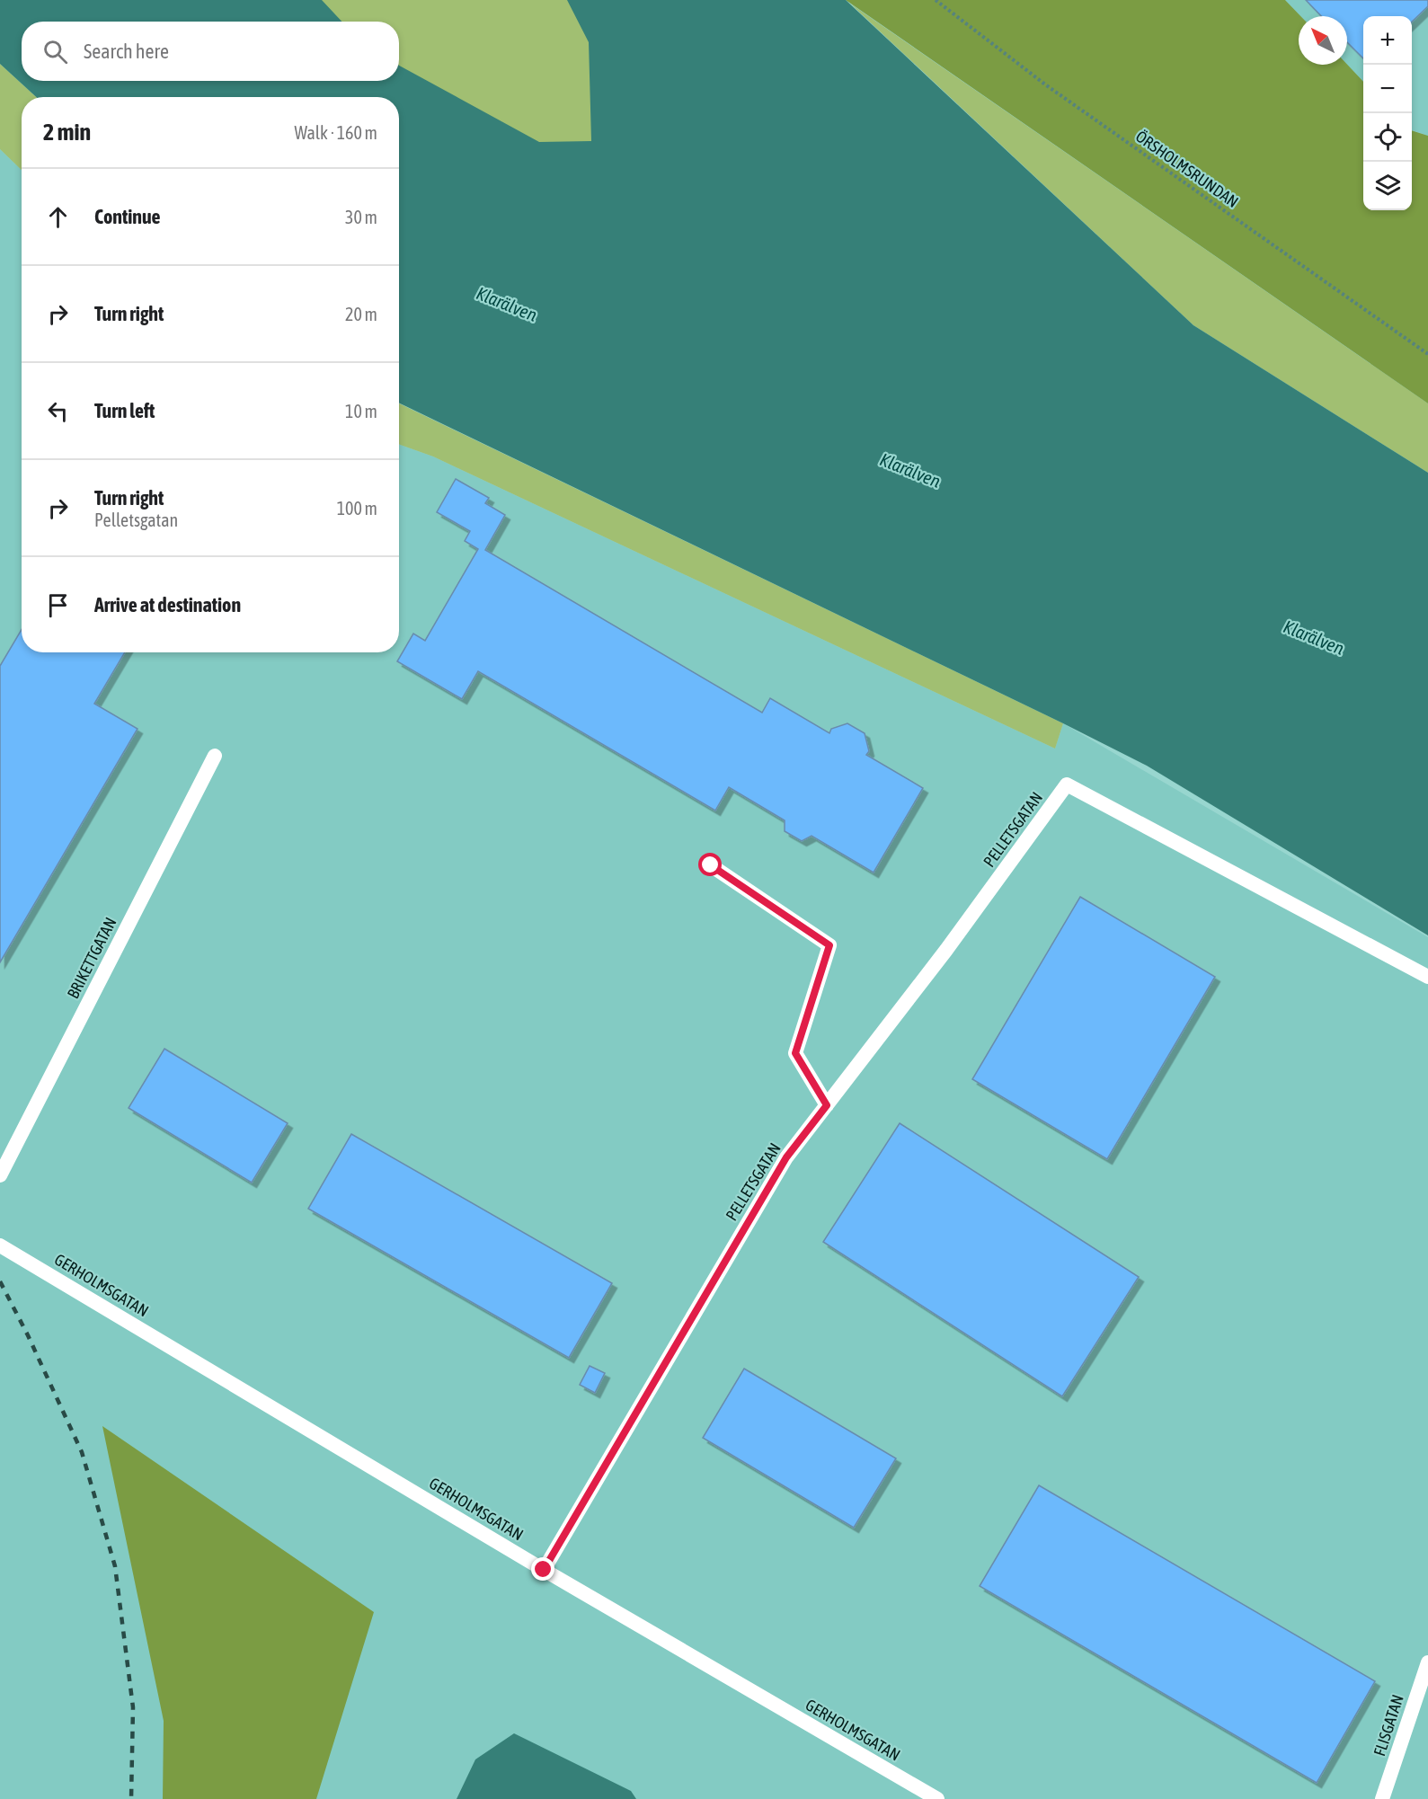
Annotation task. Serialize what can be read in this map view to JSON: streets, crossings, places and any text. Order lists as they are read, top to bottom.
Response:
{
  "streets": {
    "lane": [
      "PELLETSGATAN",
      "BRIKETTGATAN",
      "GERHOLMSGATAN",
      "FLISGATAN"
    ],
    "path": ["ÖRSHOLMSRUNDAN"]
  },
  "crossings": [
    ["PELLETSGATAN", "GERHOLMSGATAN"]
  ],
  "water": ["Klarälven"],
  "north": "top left",
  "page": {
    "map_buttons": ["+", "−"],
    "search": "Search here",
    "heading": ["2 min", "Walk · 160 m"],
    "list": [
      ["Continue", "30 m"],
      ["Turn right", "20 m"],
      ["Turn left", "10 m"],
      ["Turn right", "Pelletsgatan", "100 m"],
      "Arrive at destination"
    ]
  }
}
